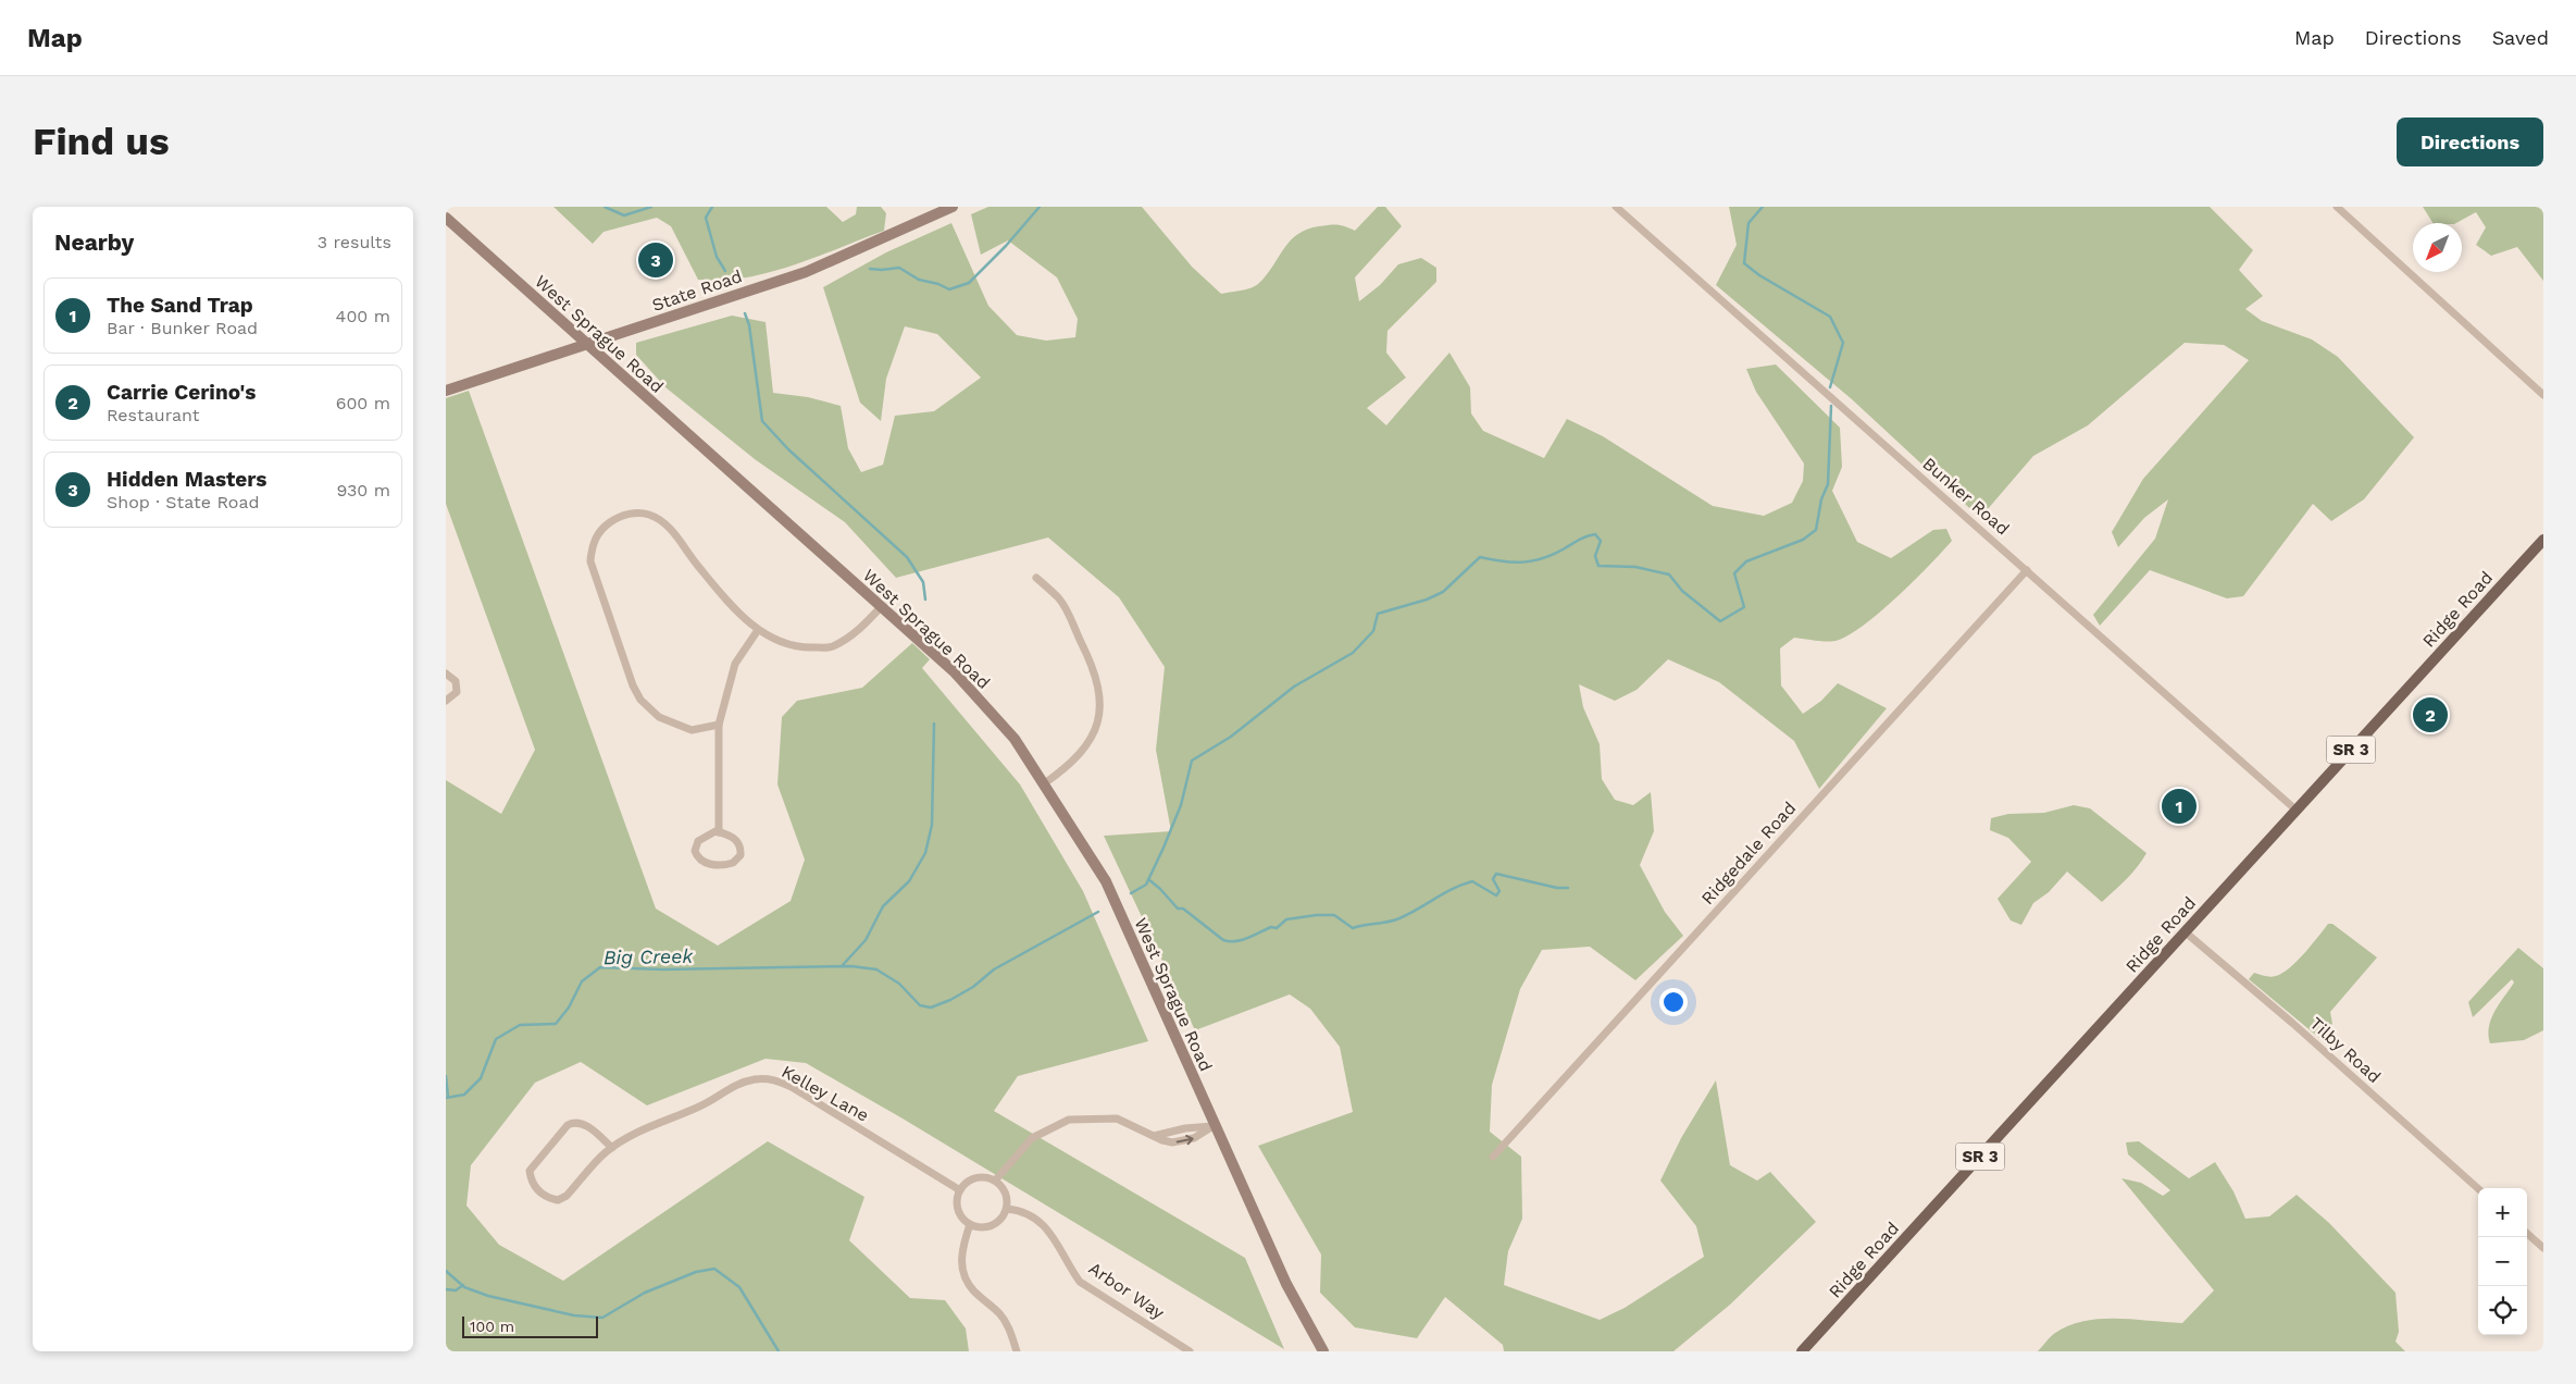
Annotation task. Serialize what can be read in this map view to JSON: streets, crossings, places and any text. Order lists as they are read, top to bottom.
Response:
{
  "streets": {
    "main road": ["Ridge Road", "SR 3"],
    "street": [
      "State Road",
      "West Sprague Road",
      "Bunker Road",
      "Ridgedale Road",
      "Tilby Road",
      "Kelley Lane",
      "Arbor Way"
    ]
  },
  "crossings": [
    ["State Road", "West Sprague Road"],
    ["Bunker Road", "Ridge Road"],
    ["Bunker Road", "Ridgedale Road"],
    ["Ridge Road", "Tilby Road"],
    ["Kelley Lane", "Arbor Way"]
  ],
  "water": ["Big Creek"],
  "scale_bar": "100 m",
  "north": "bottom left",
  "page": {
    "header": "Map",
    "nav": ["Map", "Directions", "Saved"],
    "buttons": "Directions",
    "title": "Find us",
    "heading": ["Nearby", "3 results"],
    "pins": ["3", "2", "1"],
    "list": [
      {
        "mark": "1",
        "name": "The Sand Trap",
        "note": "Bar · Bunker Road",
        "value": "400 m"
      },
      {
        "mark": "2",
        "name": "Carrie Cerino's",
        "note": "Restaurant",
        "value": "600 m"
      },
      {
        "mark": "3",
        "name": "Hidden Masters",
        "note": "Shop · State Road",
        "value": "930 m"
      }
    ],
    "map_buttons": ["+", "−"],
    "scale": "100 m"
  }
}
